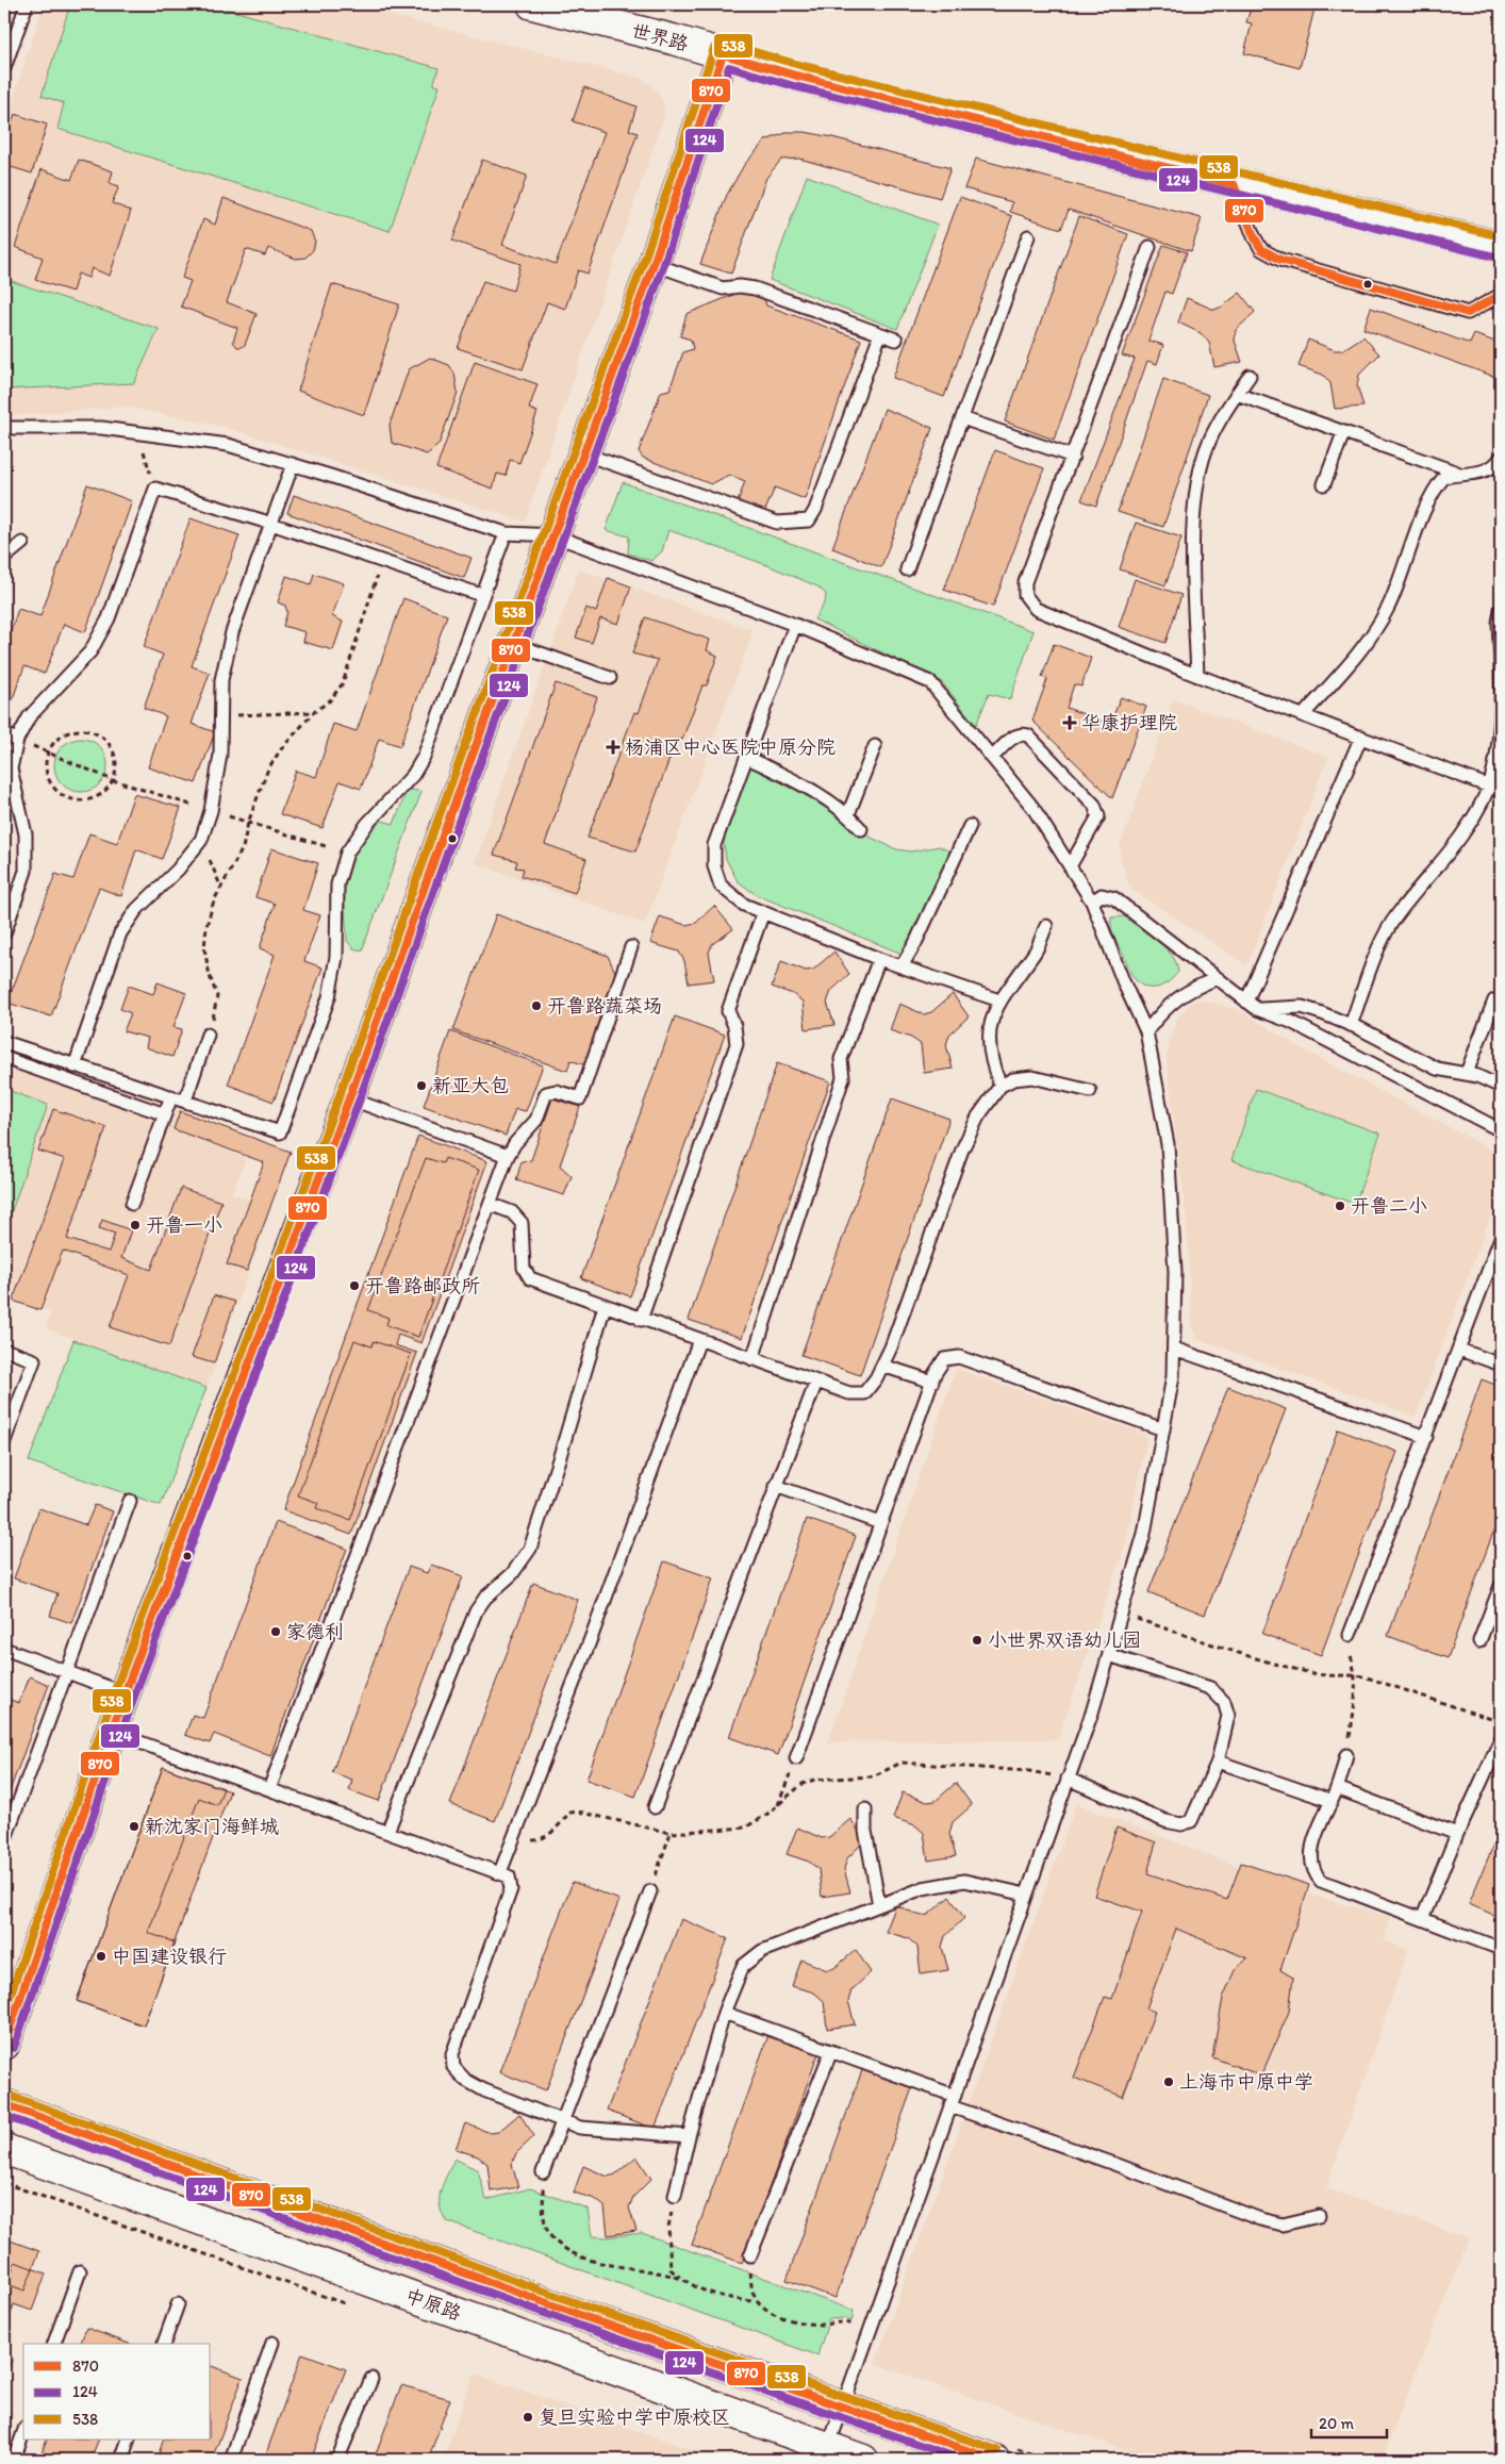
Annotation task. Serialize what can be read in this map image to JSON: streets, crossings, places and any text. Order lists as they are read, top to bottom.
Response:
{
  "streets": {
    "street": ["世界路", "中原路"]
  },
  "places": {
    "health": ["华康护理院", "杨浦区中心医院中原分院"],
    "other": [
      "开鲁路蔬菜场",
      "新亚大包",
      "开鲁二小",
      "开鲁一小",
      "开鲁路邮政所",
      "家德利",
      "小世界双语幼儿园",
      "新沈家门海鲜城",
      "中国建设银行",
      "上海市中原中学",
      "复旦实验中学中原校区"
    ]
  },
  "lines": ["transit line 538", "transit line 870", "transit line 124"],
  "legend": ["870", "124", "538"],
  "scale_bar": "20 m"
}
